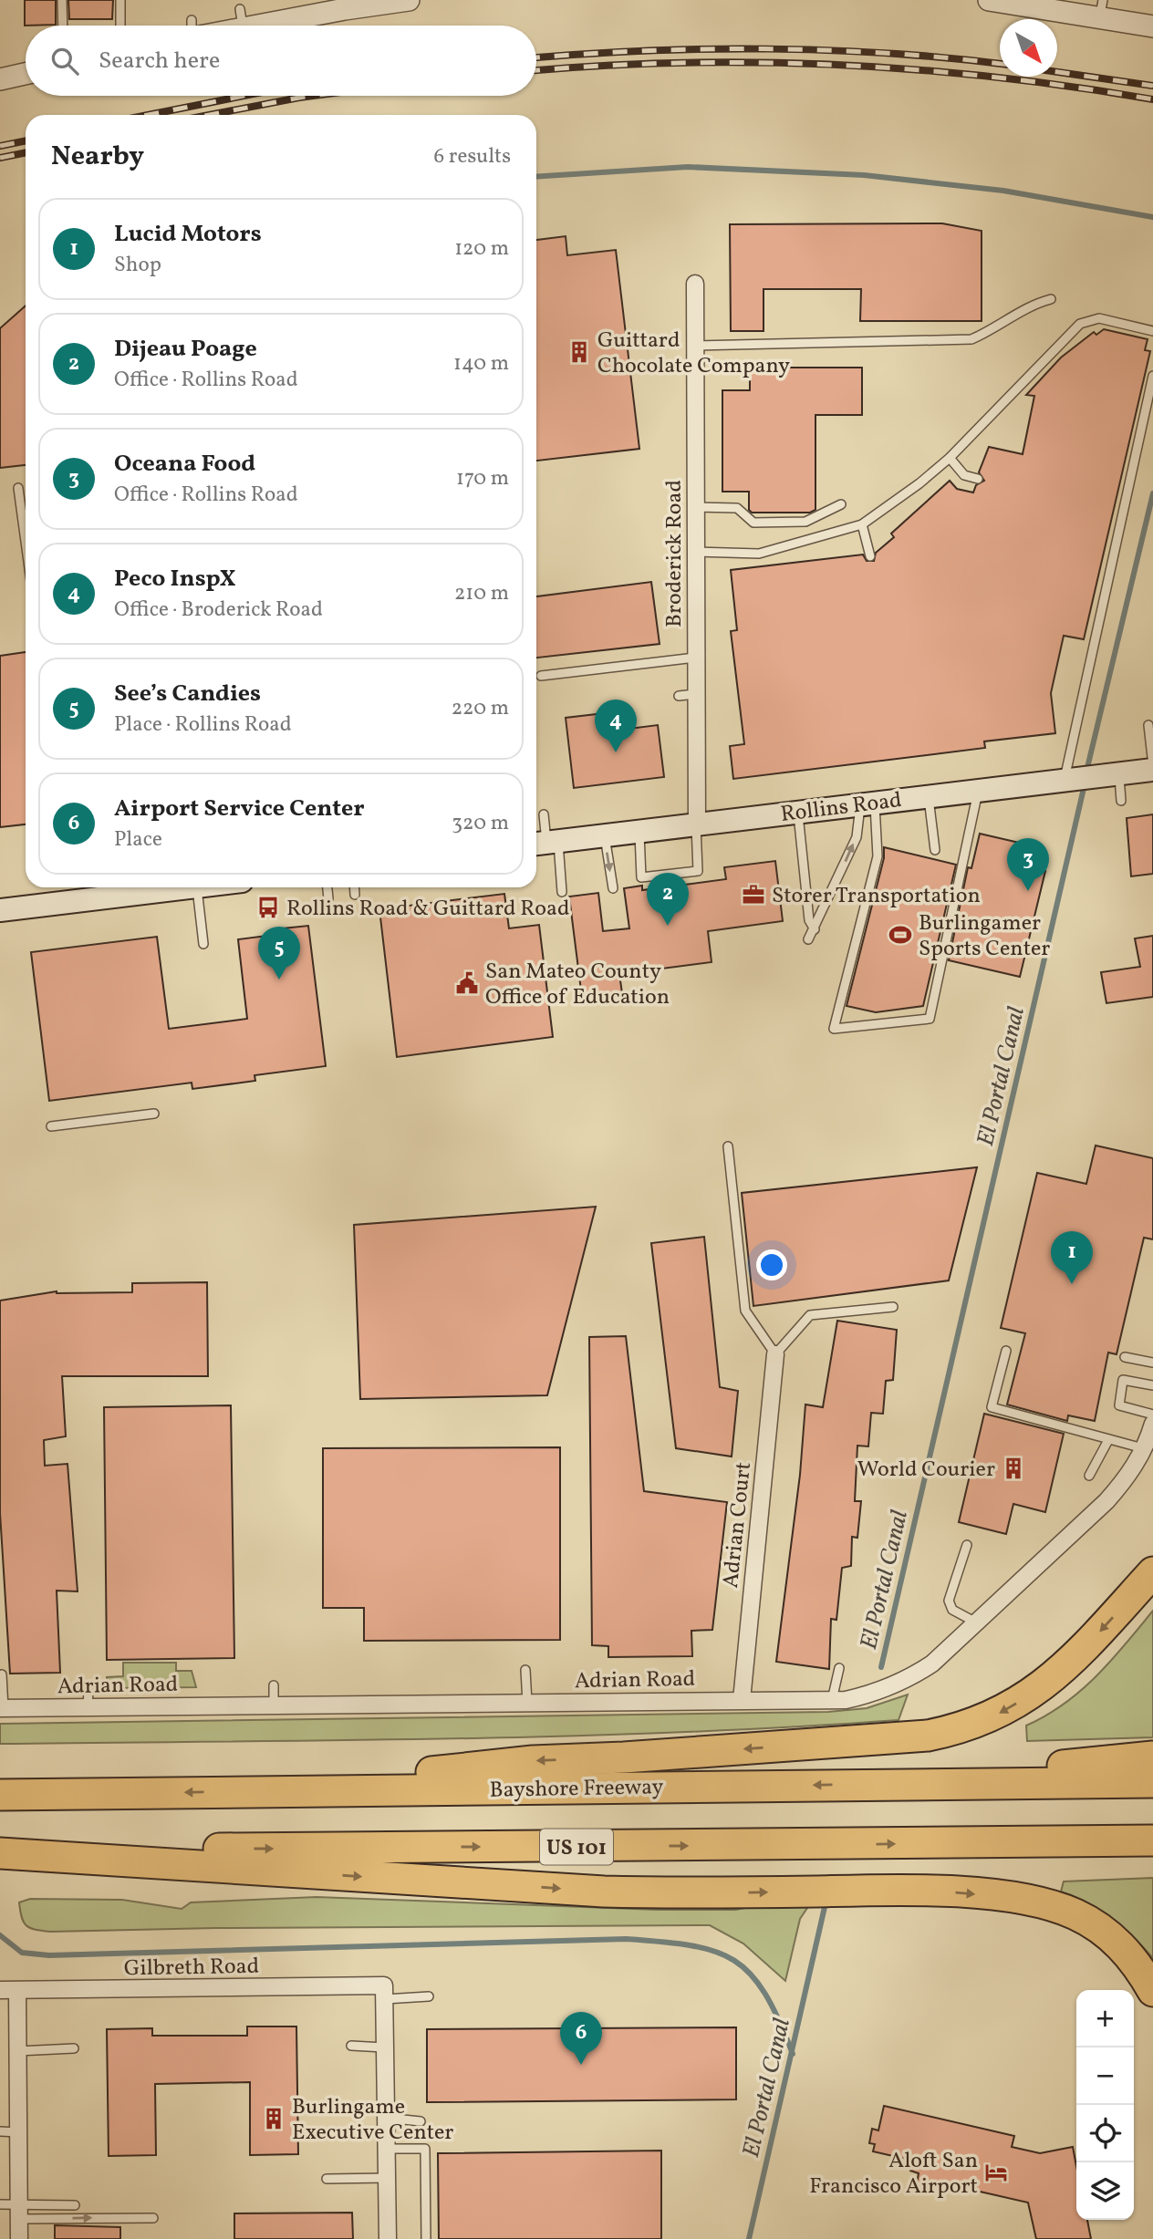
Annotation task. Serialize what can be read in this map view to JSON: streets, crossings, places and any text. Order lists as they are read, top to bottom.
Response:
{
  "streets": {
    "highway": ["Bayshore Freeway", "US 101"],
    "main road": ["Rollins Road"],
    "street": [
      "Broderick Road",
      "Adrian Court",
      "Adrian Road",
      "Gilbreth Road"
    ]
  },
  "crossings": [
    ["Broderick Road", "Rollins Road"],
    ["Adrian Court", "Adrian Road"]
  ],
  "water": ["El Portal Canal"],
  "places": {
    "building": ["Guittard Chocolate Company", "World Courier", "Burlingame Executive Center"],
    "office": ["Storer Transportation"],
    "bus stop": ["Rollins Road & Guittard Road"],
    "sports": ["Burlingamer Sports Center"],
    "public building": ["San Mateo County Office of Education"],
    "hotel": ["Aloft San Francisco Airport"]
  },
  "north": "bottom right",
  "page": {
    "search": "Search here",
    "heading": ["Nearby", "6 results"],
    "list": [
      {
        "mark": "1",
        "name": "Lucid Motors",
        "note": "Shop",
        "value": "120 m"
      },
      {
        "mark": "2",
        "name": "Dijeau Poage",
        "note": "Office · Rollins Road",
        "value": "140 m"
      },
      {
        "mark": "3",
        "name": "Oceana Food",
        "note": "Office · Rollins Road",
        "value": "170 m"
      },
      {
        "mark": "4",
        "name": "Peco InspX",
        "note": "Office · Broderick Road",
        "value": "210 m"
      },
      {
        "mark": "5",
        "name": "See’s Candies",
        "note": "Place · Rollins Road",
        "value": "220 m"
      },
      {
        "mark": "6",
        "name": "Airport Service Center",
        "note": "Place",
        "value": "320 m"
      }
    ],
    "pins": [
      "4",
      "3",
      "2",
      "5",
      "1",
      "6"
    ],
    "map_buttons": ["+", "−"]
  }
}
